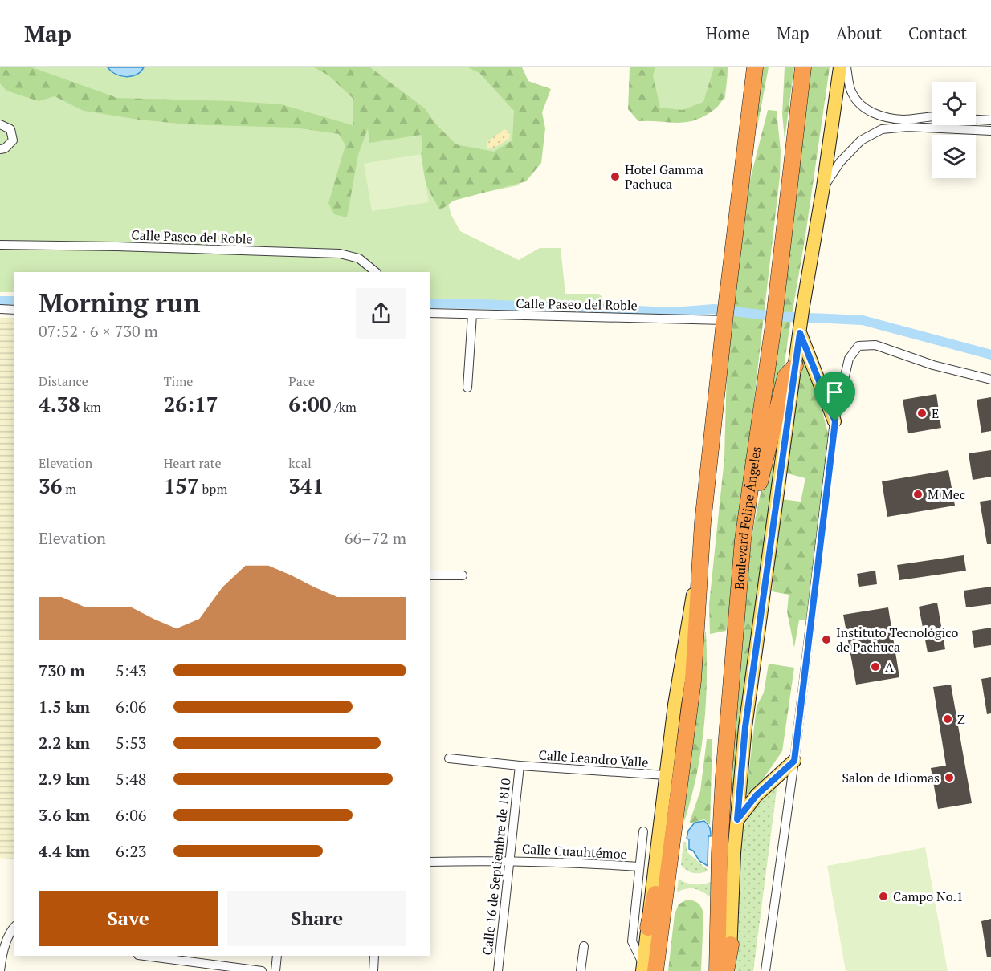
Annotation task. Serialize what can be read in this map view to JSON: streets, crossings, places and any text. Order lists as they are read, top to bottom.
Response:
{
  "streets": {
    "highway": ["Boulevard Felipe Ángeles"],
    "street": [
      "Calle Paseo del Roble",
      "Calle Leandro Valle",
      "Calle Cuauhtémoc",
      "Calle 16 de Septiembre de 1810"
    ]
  },
  "crossings": [
    ["Calle Leandro Valle", "Calle 16 de Septiembre de 1810"],
    ["Calle Cuauhtémoc", "Calle 16 de Septiembre de 1810"]
  ],
  "places": [
    "Hotel Gamma Pachuca",
    "E",
    "M Mec",
    "Instituto Tecnológico de Pachuca",
    "A",
    "Z",
    "Salon de Idiomas",
    "Campo No.1"
  ],
  "page": {
    "header": "Map",
    "nav": [
      "Home",
      "Map",
      "About",
      "Contact"
    ],
    "heading": ["Morning run", "07:52 · 6 × 730 m"],
    "stats": [
      ["Distance", "4.38 km"],
      ["Time", "26:17"],
      ["Pace", "6:00 /km"],
      ["Elevation", "36 m"],
      ["Heart rate", "157 bpm"],
      ["kcal", "341"]
    ],
    "chart": ["Elevation", "66–72 m"],
    "list": [
      {
        "name": "730 m",
        "note": "5:43"
      },
      {
        "name": "1.5 km",
        "note": "6:06"
      },
      {
        "name": "2.2 km",
        "note": "5:53"
      },
      {
        "name": "2.9 km",
        "note": "5:48"
      },
      {
        "name": "3.6 km",
        "note": "6:06"
      },
      {
        "name": "4.4 km",
        "note": "6:23"
      }
    ],
    "buttons": ["Save", "Share"]
  }
}
